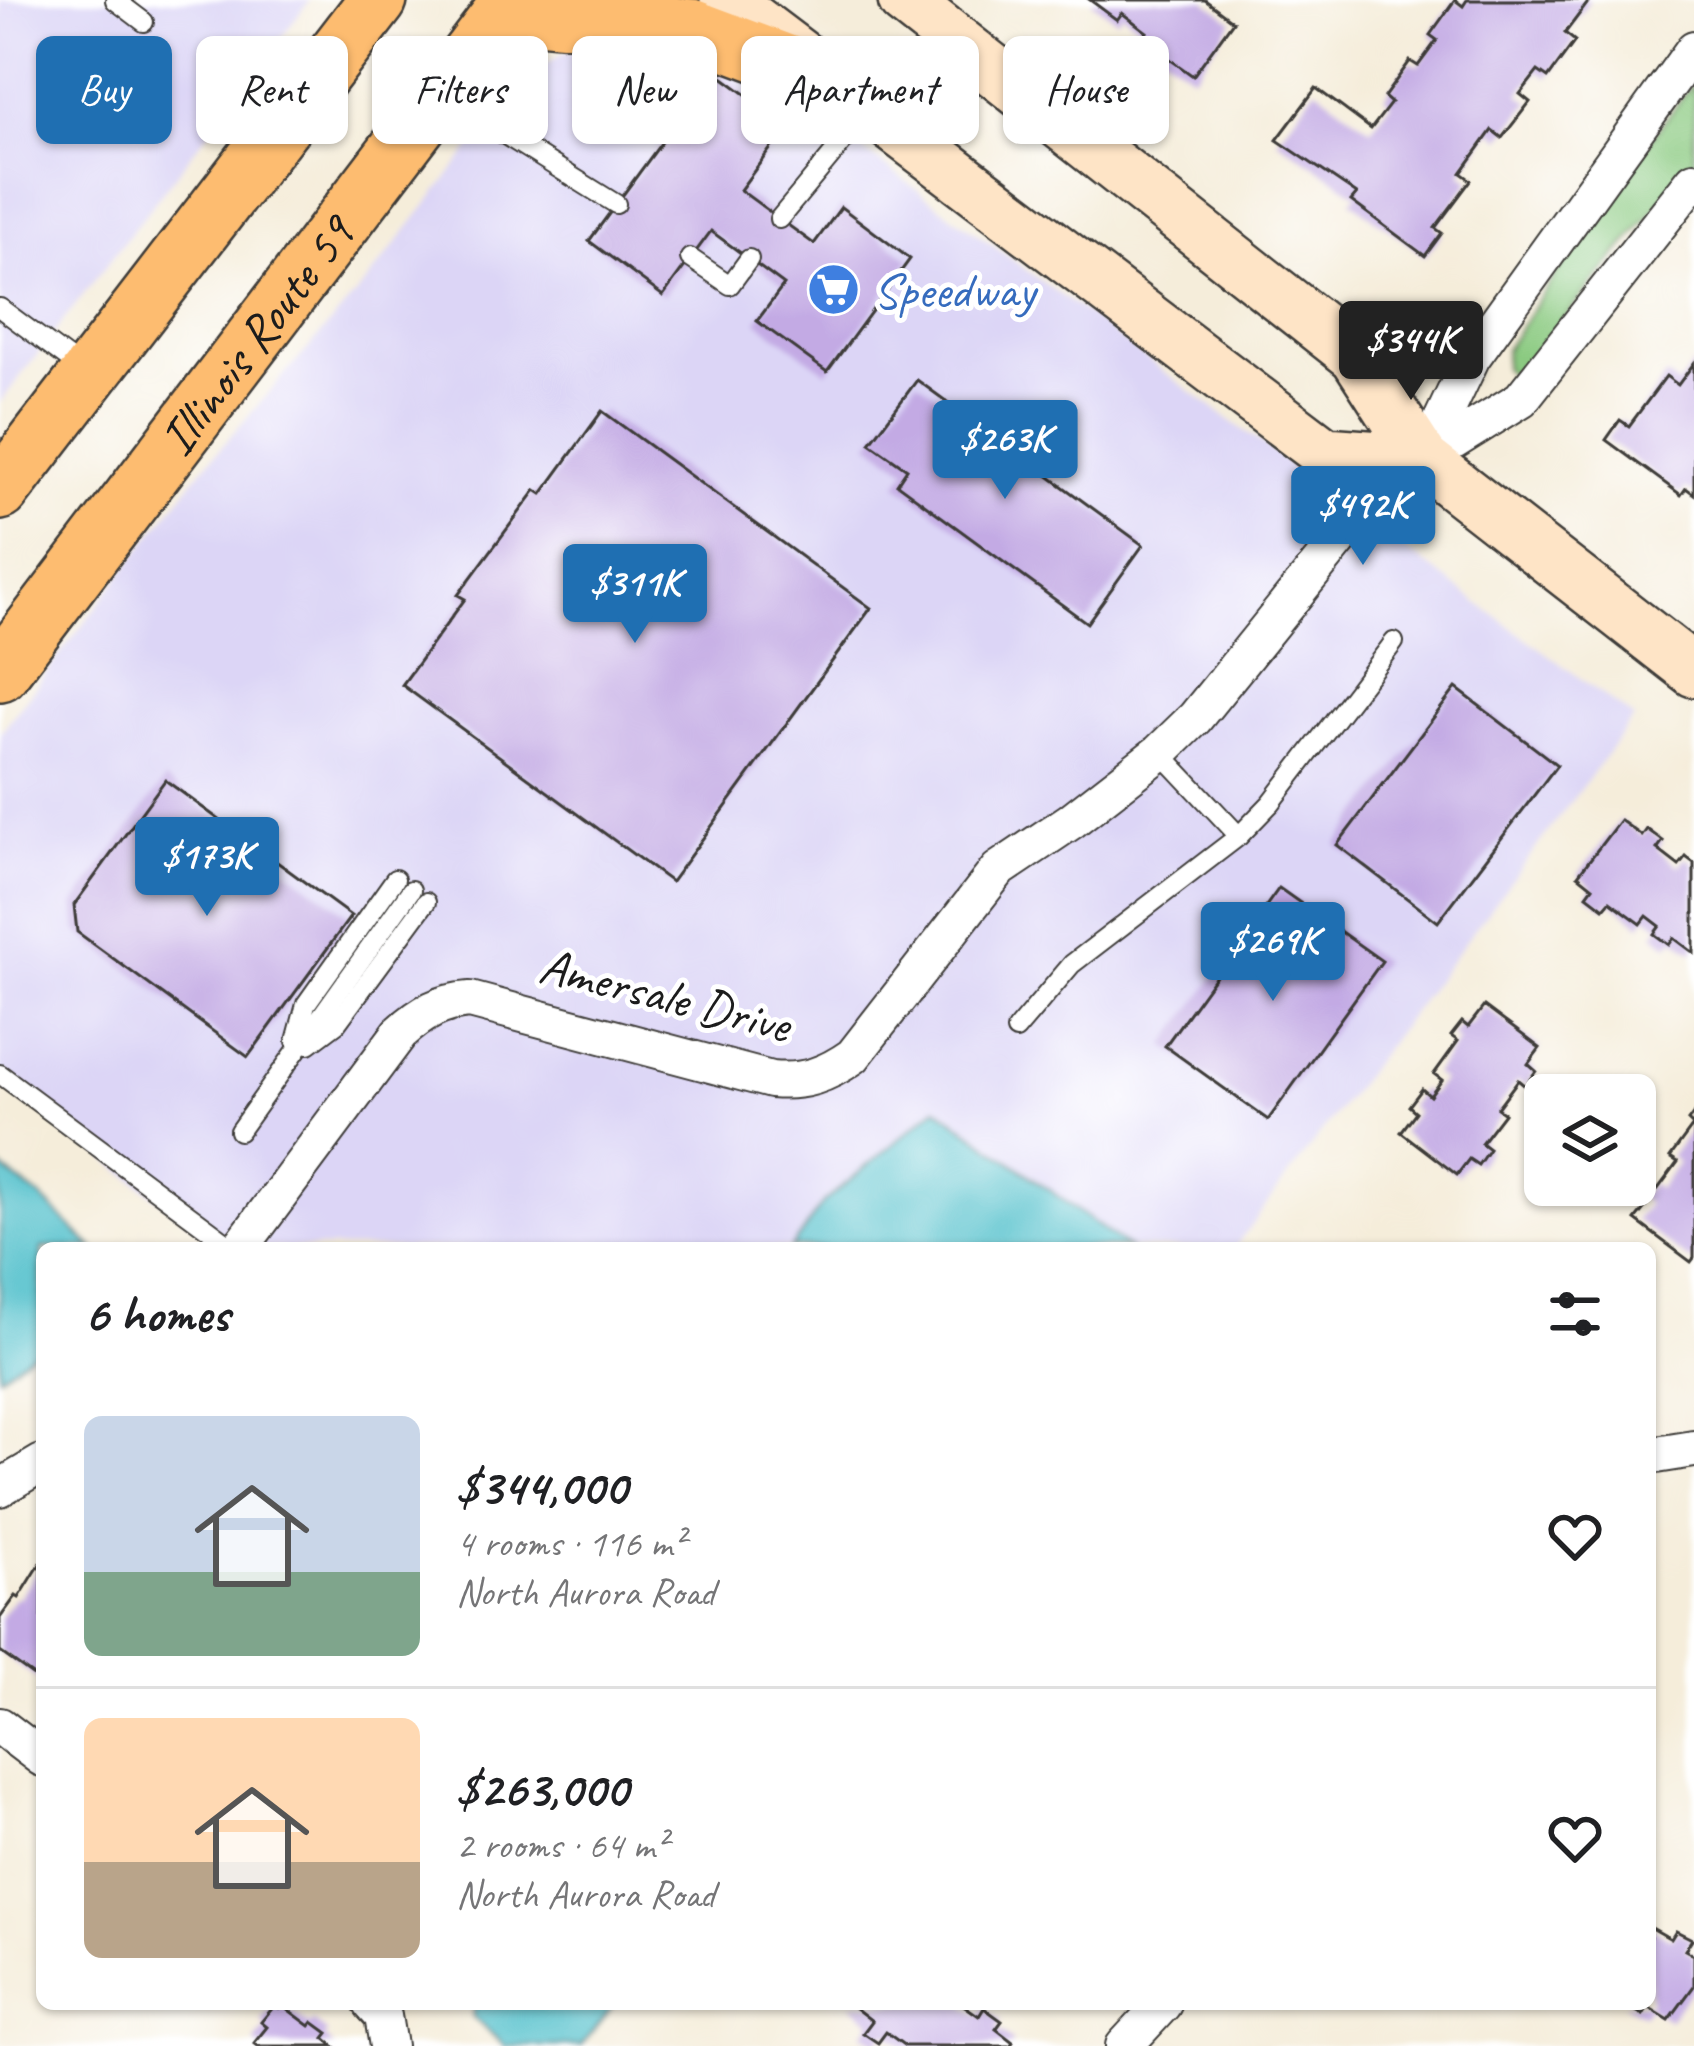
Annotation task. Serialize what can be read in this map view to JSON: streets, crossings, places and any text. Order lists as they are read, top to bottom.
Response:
{
  "streets": {
    "main road": ["Illinois Route 59"],
    "street": ["Amersale Drive"]
  },
  "places": {
    "supermarket": ["Speedway"]
  },
  "page": {
    "chip": [
      "Buy",
      "Rent",
      "Filters",
      "New",
      "Apartment",
      "House"
    ],
    "price": [
      "$344K",
      "$263K",
      "$492K",
      "$311K",
      "$173K",
      "$269K"
    ],
    "heading": "6 homes",
    "list": [
      {
        "name": "$344,000",
        "note": "4 rooms · 116 m² · North Aurora Road"
      },
      {
        "name": "$263,000",
        "note": "2 rooms · 64 m² · North Aurora Road"
      }
    ]
  }
}
